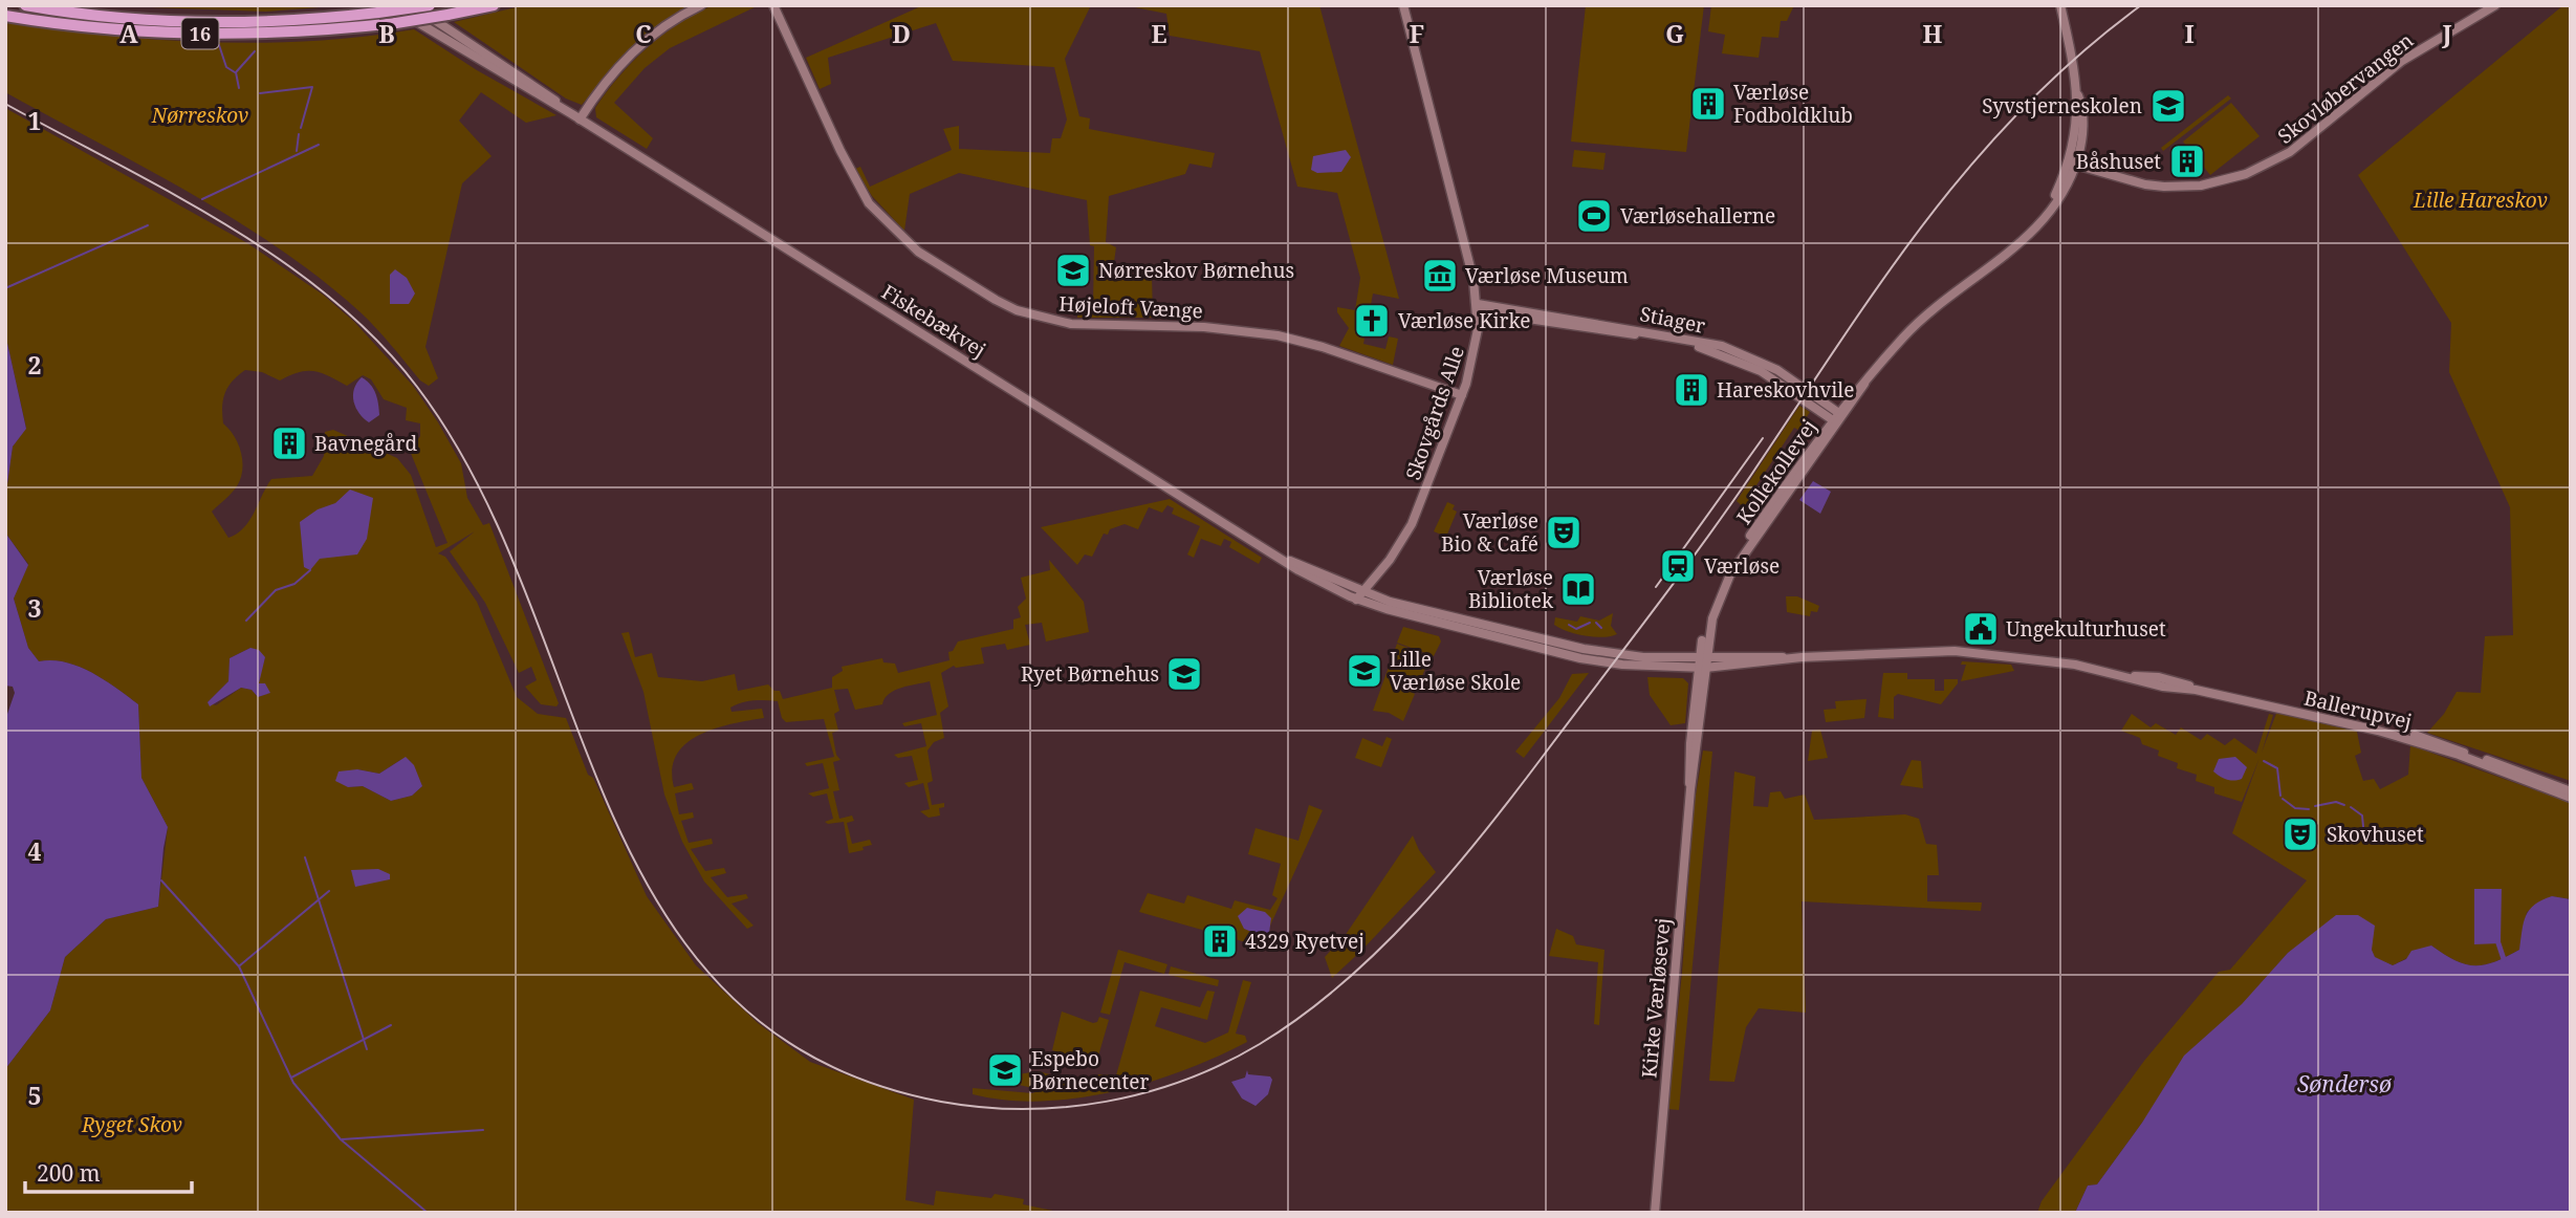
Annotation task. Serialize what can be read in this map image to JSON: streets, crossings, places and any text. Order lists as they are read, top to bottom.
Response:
{
  "streets": {
    "highway": ["16"],
    "street": [
      "Skovløbervangen",
      "Højeloft Vænge",
      "Stiager",
      "Fiskebækvej",
      "Skovgårds Alle",
      "Kollekollevej",
      "Ballerupvej",
      "Kirke Værløsevej"
    ]
  },
  "crossings": [
    ["16", "Fiskebækvej"],
    ["Skovløbervangen", "Kollekollevej"],
    ["Højeloft Vænge", "Skovgårds Alle"],
    ["Stiager", "Skovgårds Alle"],
    ["Stiager", "Kollekollevej"],
    ["Fiskebækvej", "Skovgårds Alle"],
    ["Fiskebækvej", "Kollekollevej"],
    ["Fiskebækvej", "Ballerupvej"],
    ["Fiskebækvej", "Kirke Værløsevej"],
    ["Kollekollevej", "Ballerupvej"],
    ["Kollekollevej", "Kirke Værløsevej"],
    ["Ballerupvej", "Kirke Værløsevej"]
  ],
  "water": ["Søndersø"],
  "parks": ["Nørreskov", "Lille Hareskov", "Ryget Skov"],
  "places": {
    "building": [
      "Værløse Fodboldklub",
      "Båshuset",
      "Hareskovhvile",
      "Bavnegård",
      "4329 Ryetvej"
    ],
    "school or university": [
      "Syvstjerneskolen",
      "Nørreskov Børnehus",
      "Lille Værløse Skole",
      "Ryet Børnehus",
      "Espebo Børnecenter"
    ],
    "sports": ["Værløsehallerne"],
    "museum": ["Værløse Museum"],
    "church": ["Værløse Kirke"],
    "theatre": ["Værløse Bio & Café", "Skovhuset"],
    "station": ["Værløse"],
    "library": ["Værløse Bibliotek"],
    "public building": ["Ungekulturhuset"]
  },
  "scale_bar": "200 m",
  "grid": {
    "columns": [
      "A",
      "B",
      "C",
      "D",
      "E",
      "F",
      "G",
      "H",
      "I",
      "J"
    ],
    "rows": [
      "1",
      "2",
      "3",
      "4",
      "5"
    ]
  }
}
